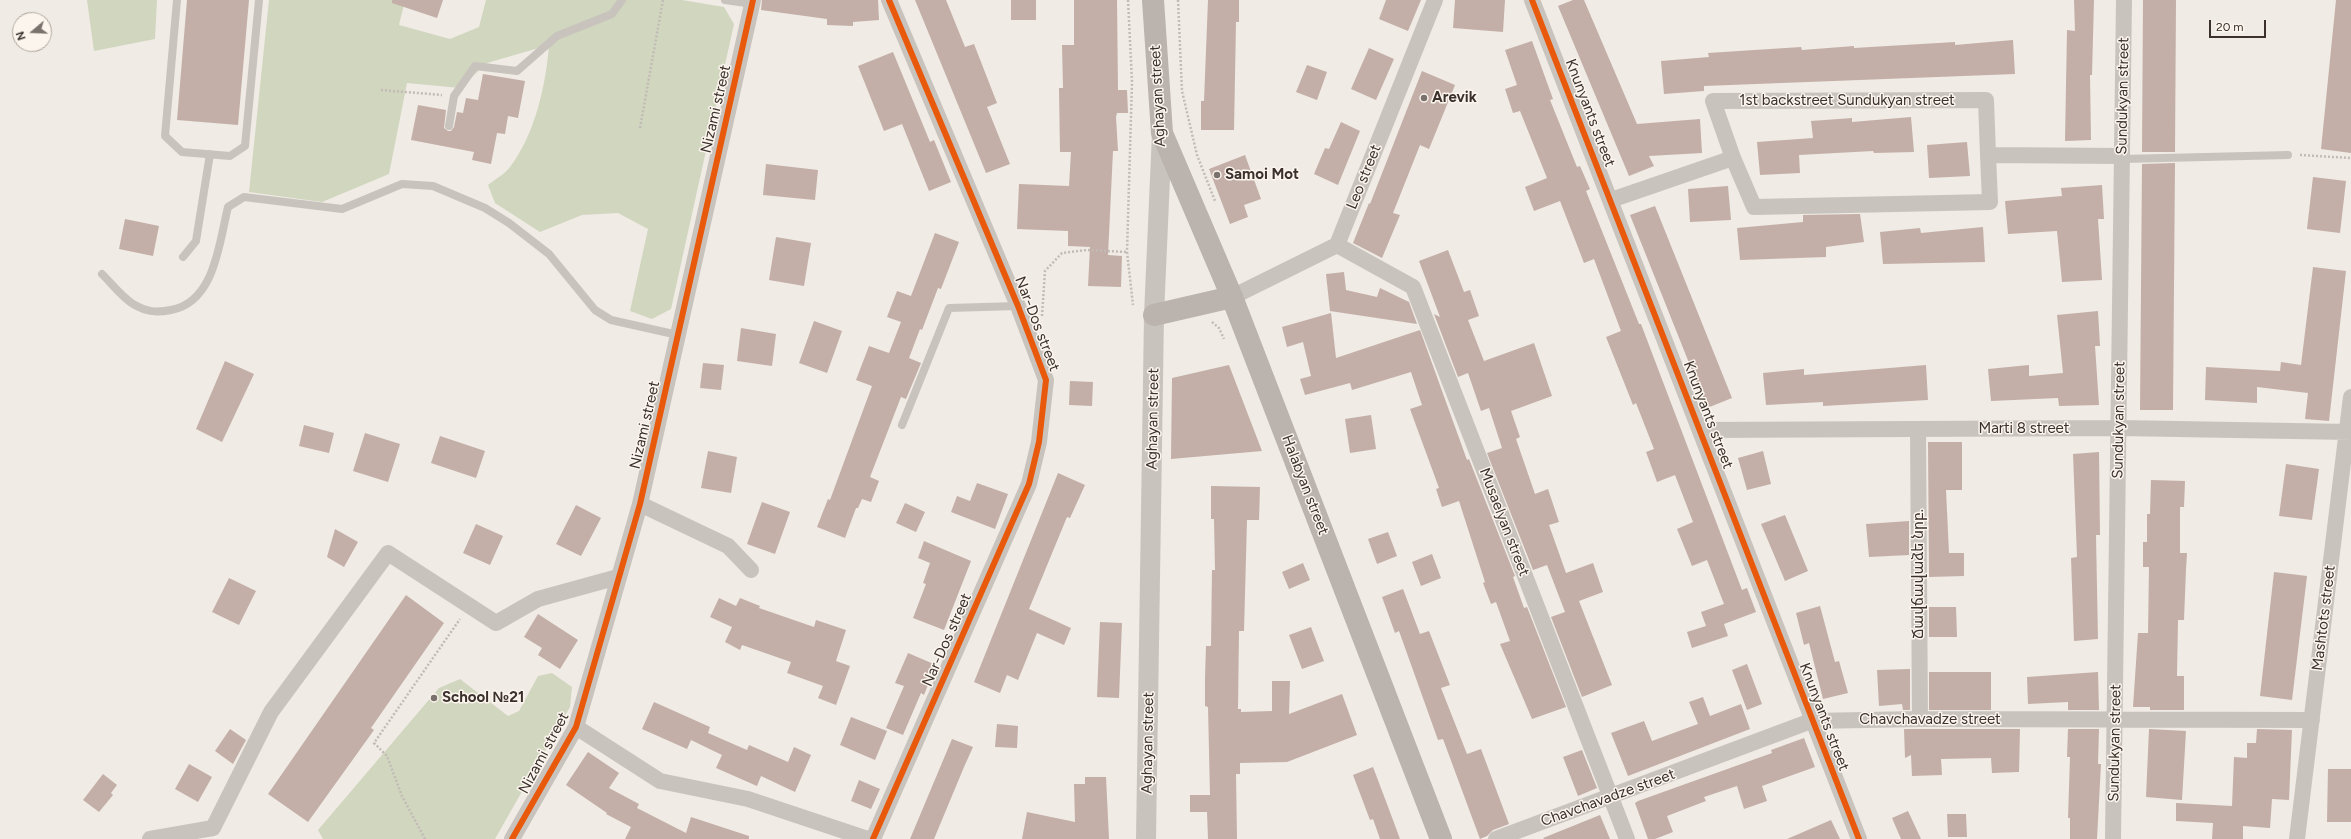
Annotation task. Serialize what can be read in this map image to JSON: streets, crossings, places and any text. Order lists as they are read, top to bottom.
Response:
{
  "streets": {
    "main road": ["Aghayan street", "Halabyan street"],
    "street": [
      "Sundukyan street",
      "1st backstreet Sundukyan street",
      "Nizami street",
      "Knunyants street",
      "Leo street",
      "Nar-Dos street",
      "Marti 8 street",
      "Musaelyan street",
      "Ճավճավաձե նրբ.",
      "Mashtots street",
      "Chavchavadze street"
    ]
  },
  "crossings": [
    ["Aghayan street", "Halabyan street"],
    ["Sundukyan street", "Marti 8 street"],
    ["Sundukyan street", "Chavchavadze street"],
    ["Knunyants street", "Marti 8 street"],
    ["Knunyants street", "Chavchavadze street"],
    ["Leo street", "Musaelyan street"],
    ["Marti 8 street", "Ճավճավաձե նրբ."],
    ["Marti 8 street", "Mashtots street"],
    ["Musaelyan street", "Chavchavadze street"],
    ["Ճավճավաձե նրբ.", "Chavchavadze street"],
    ["Mashtots street", "Chavchavadze street"]
  ],
  "places": ["Arevik", "Samoi Mot", "School №21"],
  "scale_bar": "20 m",
  "north": "left"
}
